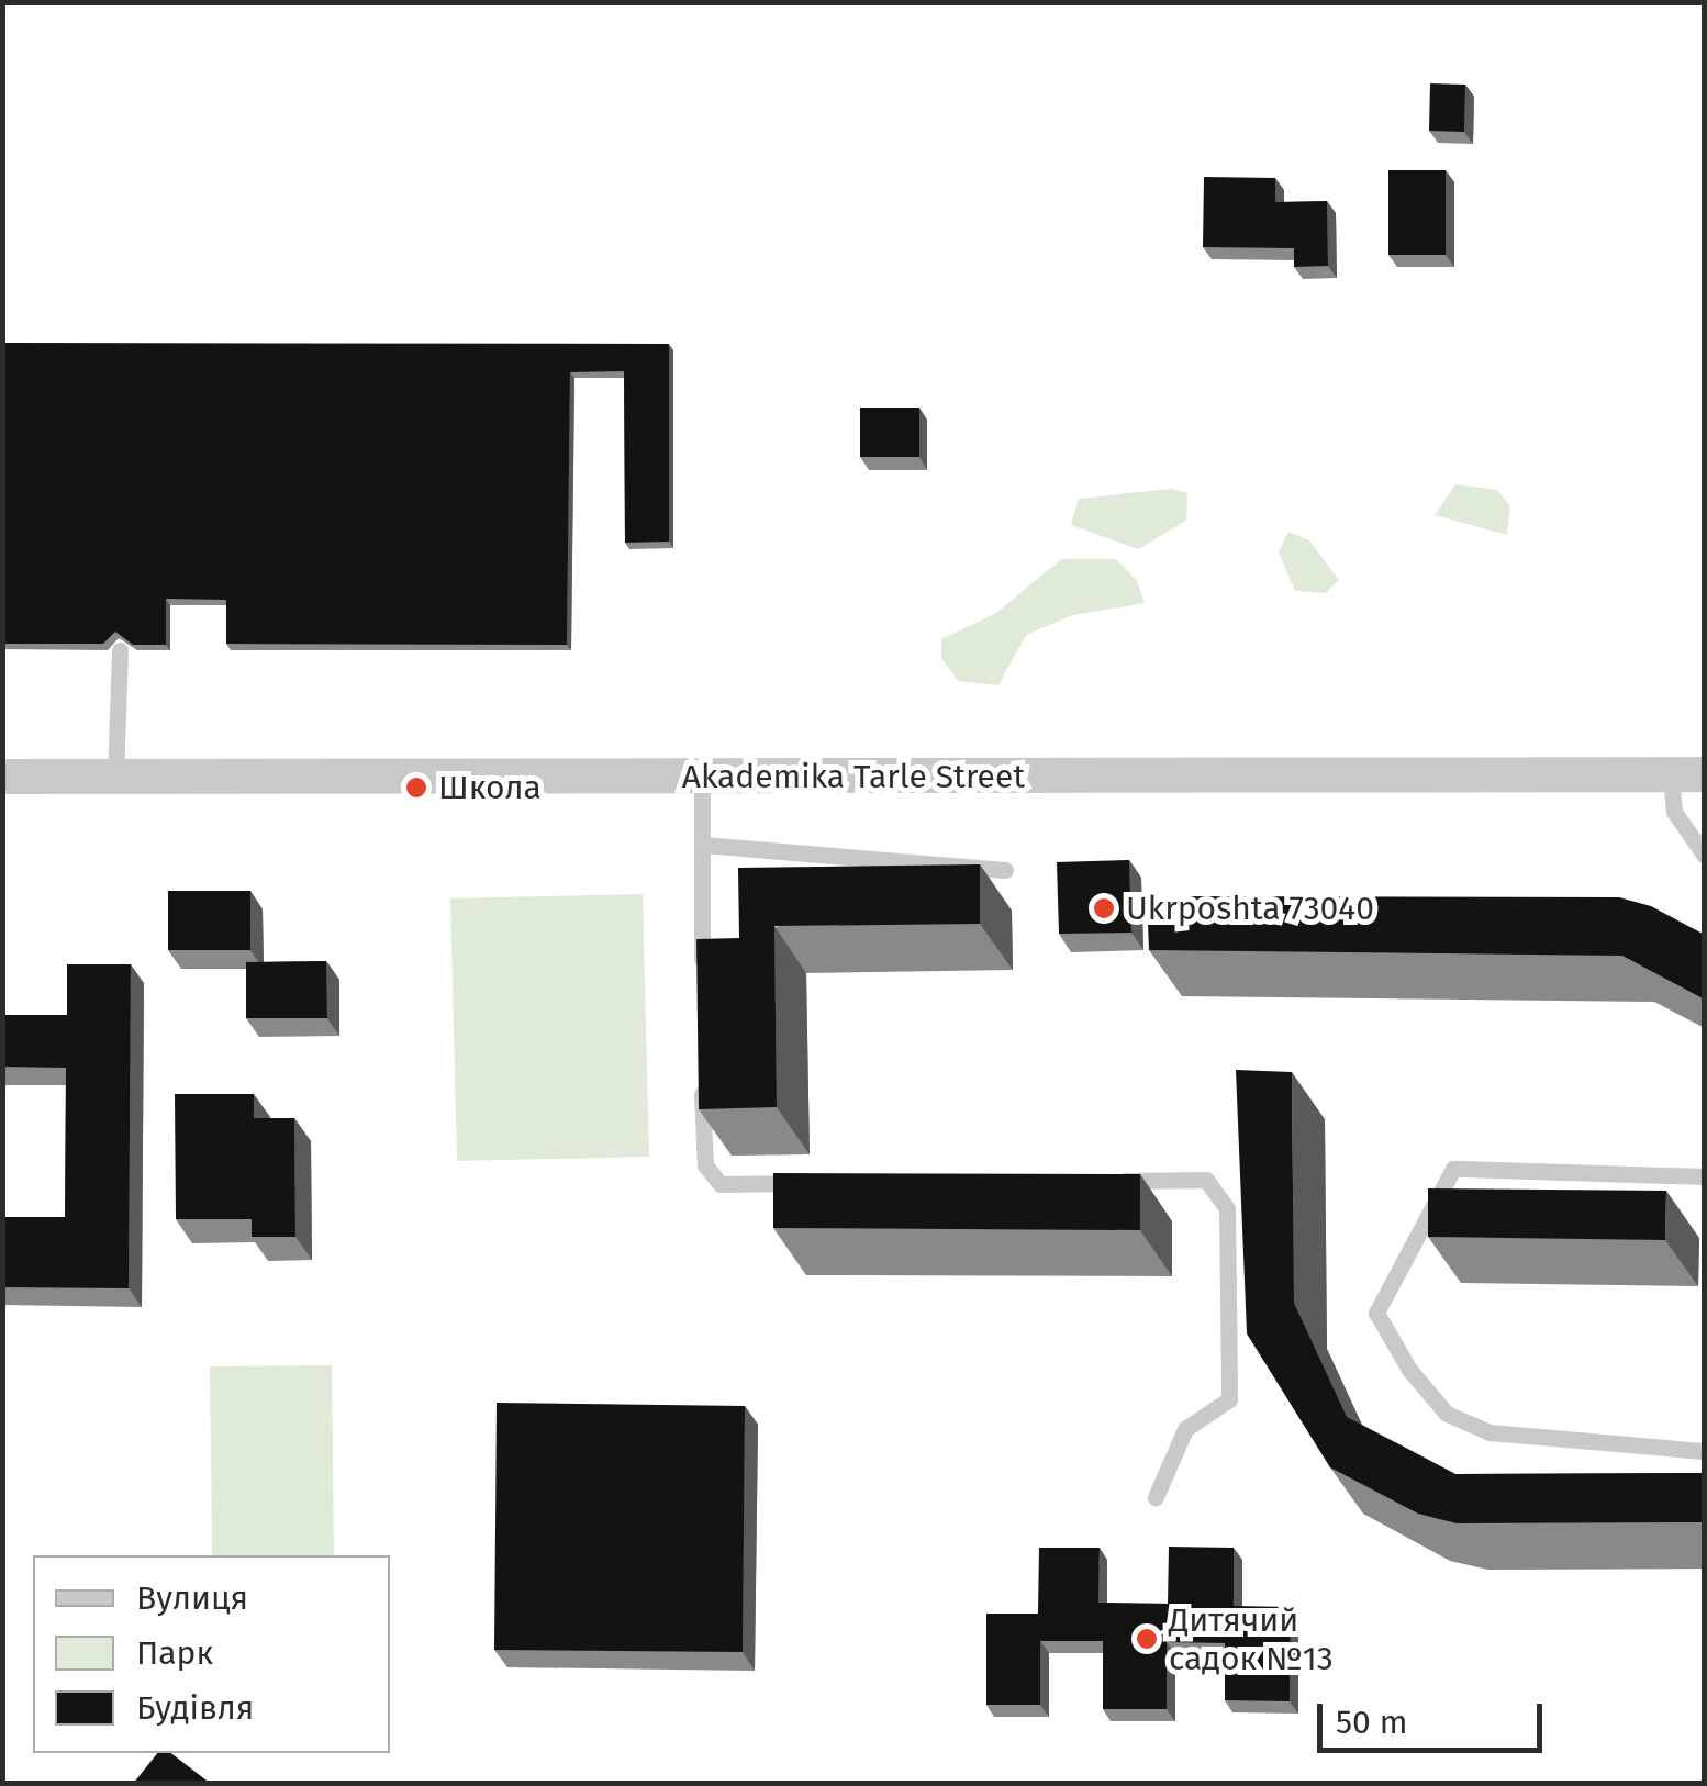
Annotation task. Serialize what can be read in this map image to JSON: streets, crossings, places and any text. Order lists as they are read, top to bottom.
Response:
{
  "streets": {
    "street": ["Akademika Tarle Street"]
  },
  "places": ["Школа", "Ukrposhta 73040", "Дитячий садок №13"],
  "legend": ["Вулиця", "Парк", "Будівля"],
  "scale_bar": "50 m"
}
